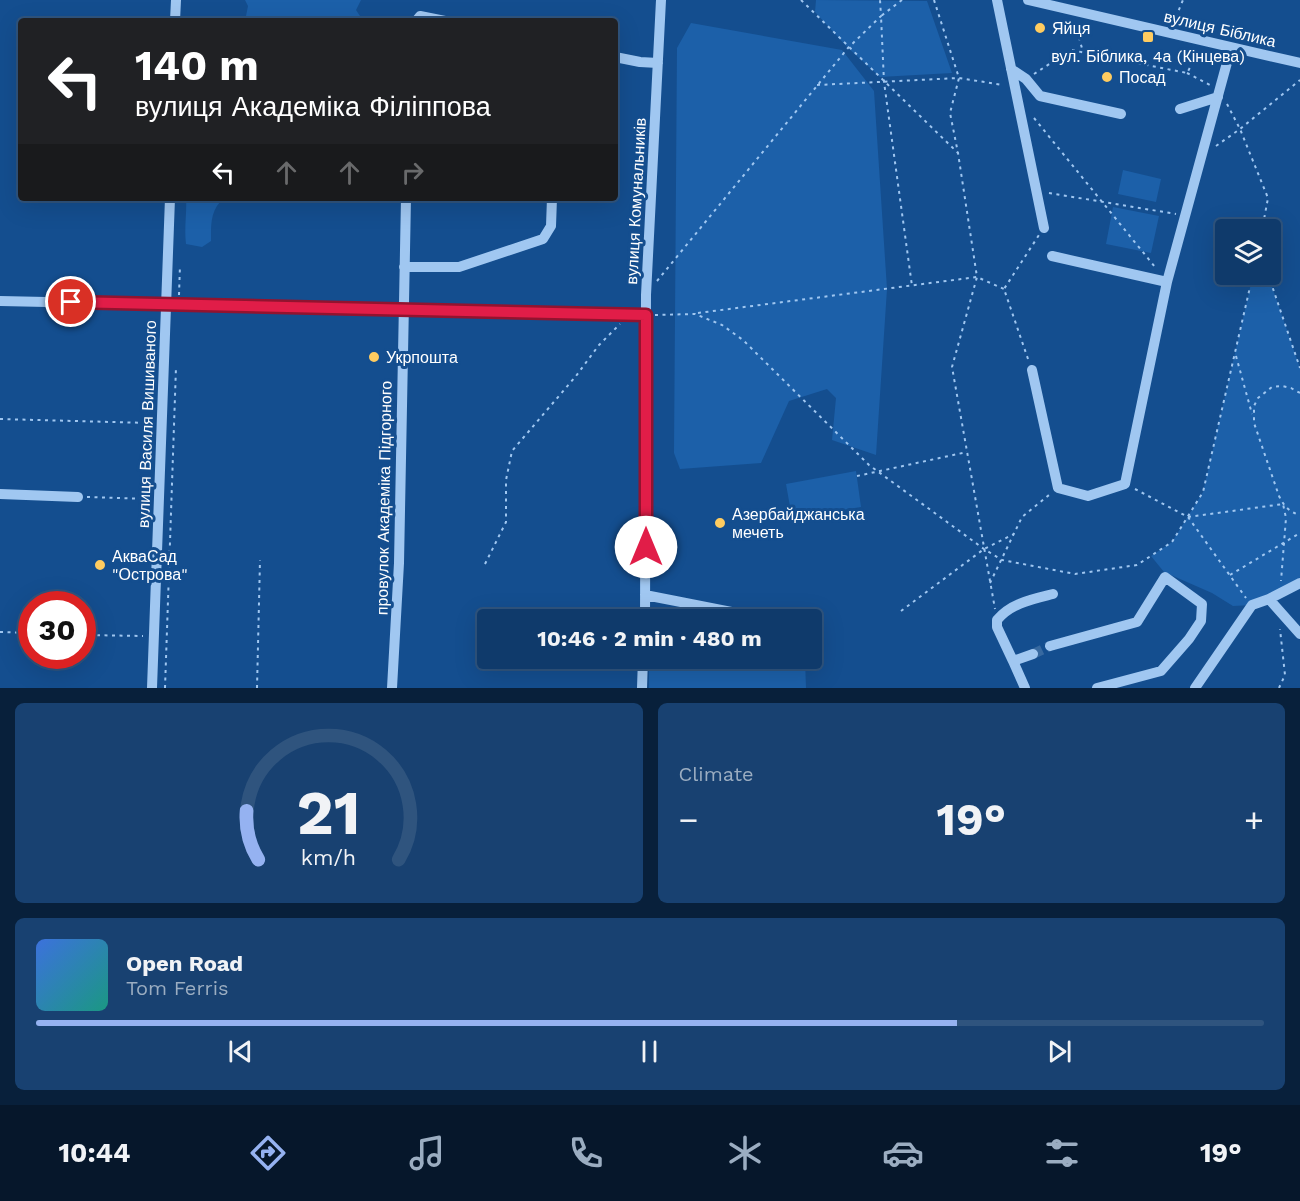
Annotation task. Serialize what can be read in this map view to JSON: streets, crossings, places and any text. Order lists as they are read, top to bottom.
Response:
{
  "streets": {
    "street": [
      "вулиця Біблика",
      "вулиця Комунальників",
      "вулиця Василя Вишиваного",
      "провулок Академіка Підгорного"
    ]
  },
  "places": {
    "other": [
      "Яйця",
      "Посад",
      "Укрпошта",
      "Азербайджанська мечеть",
      "АкваСад \"Острова\""
    ],
    "transit": ["вул. Біблика, 4а (Кінцева)"]
  },
  "page": {
    "turn": ["140 m", "вулиця Академіка Філіппова"],
    "limit": "30",
    "trip": "10:46 · 2 min · 480 m",
    "tile": "Climate",
    "heat": ["−", "19°", "+"],
    "song": ["Open Road", "Tom Ferris"],
    "tabs": ["10:44", "19°"],
    "gauge": ["21", "km/h"]
  }
}
